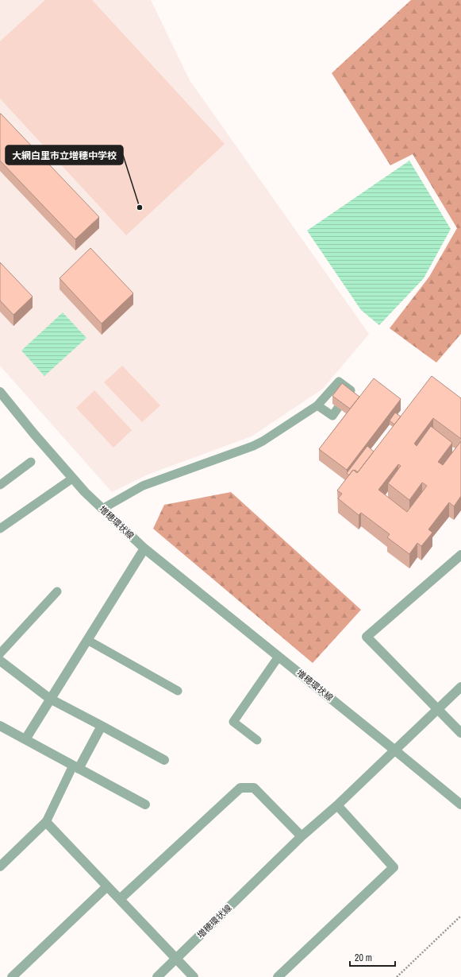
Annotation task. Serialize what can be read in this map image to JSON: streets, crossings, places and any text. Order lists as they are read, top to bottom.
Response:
{
  "streets": {
    "street": ["増穂環状線"]
  },
  "places": ["大網白里市立増穂中学校"],
  "scale_bar": "20 m"
}
